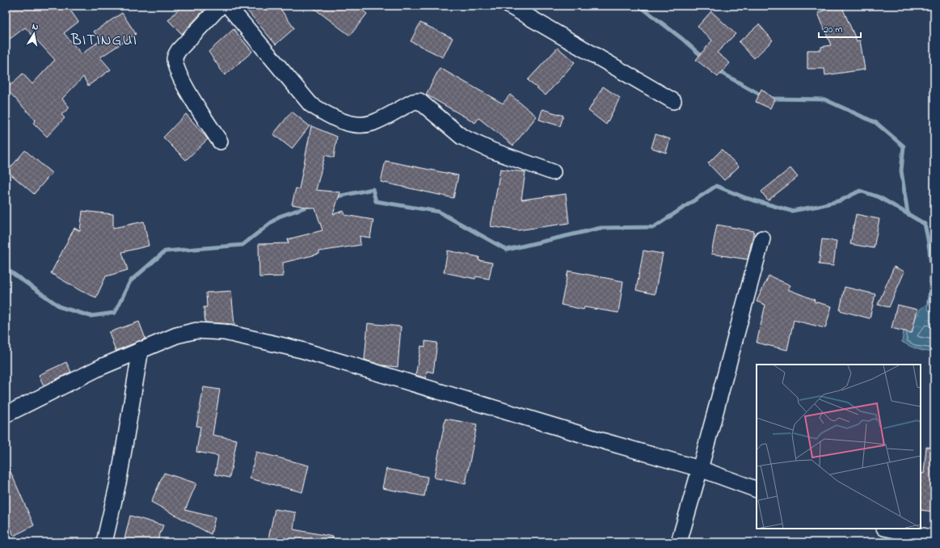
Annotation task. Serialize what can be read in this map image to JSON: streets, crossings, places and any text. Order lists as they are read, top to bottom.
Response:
{
  "districts": ["BITINGUI"],
  "scale_bar": "20 m",
  "north": "top"
}
